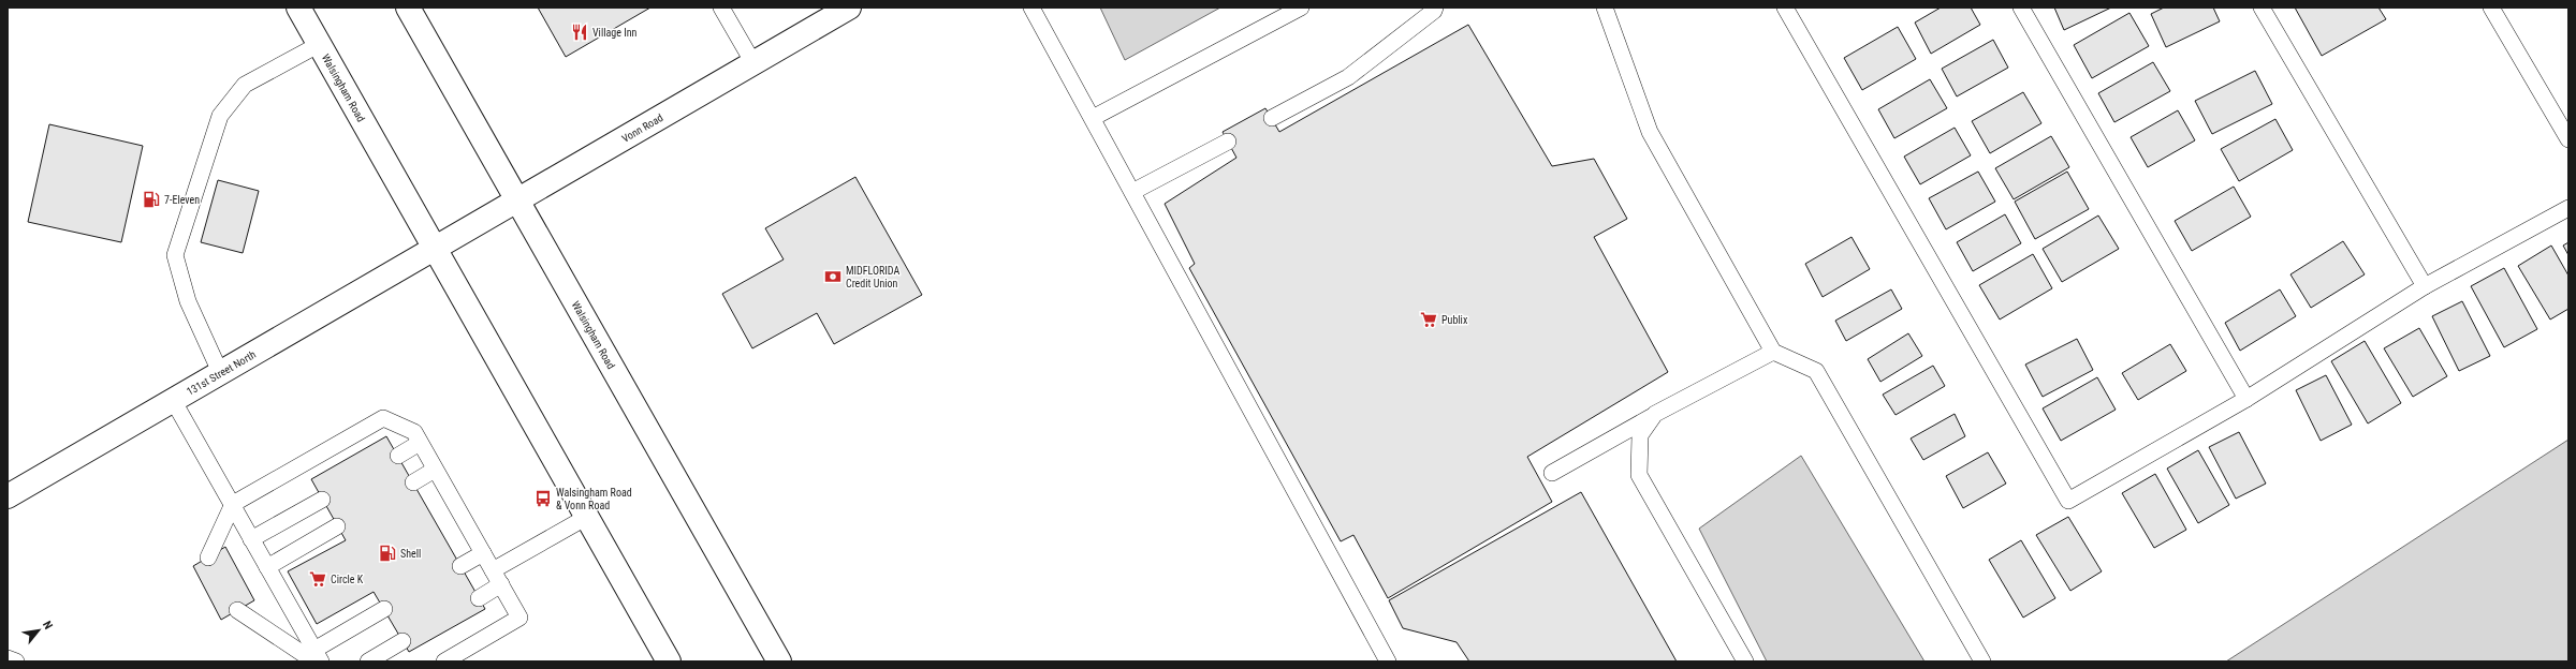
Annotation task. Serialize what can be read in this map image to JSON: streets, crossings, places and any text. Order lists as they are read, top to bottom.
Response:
{
  "streets": {
    "main road": ["Walsingham Road", "Vonn Road", "131st Street North"]
  },
  "crossings": [
    ["Walsingham Road", "Vonn Road"],
    ["Walsingham Road", "131st Street North"],
    ["Vonn Road", "131st Street North"]
  ],
  "places": {
    "restaurant": ["Village Inn"],
    "fuel station": ["7-Eleven", "Shell"],
    "bank": ["MIDFLORIDA Credit Union"],
    "supermarket": ["Publix", "Circle K"],
    "bus stop": ["Walsingham Road & Vonn Road"]
  },
  "north": "top right"
}
